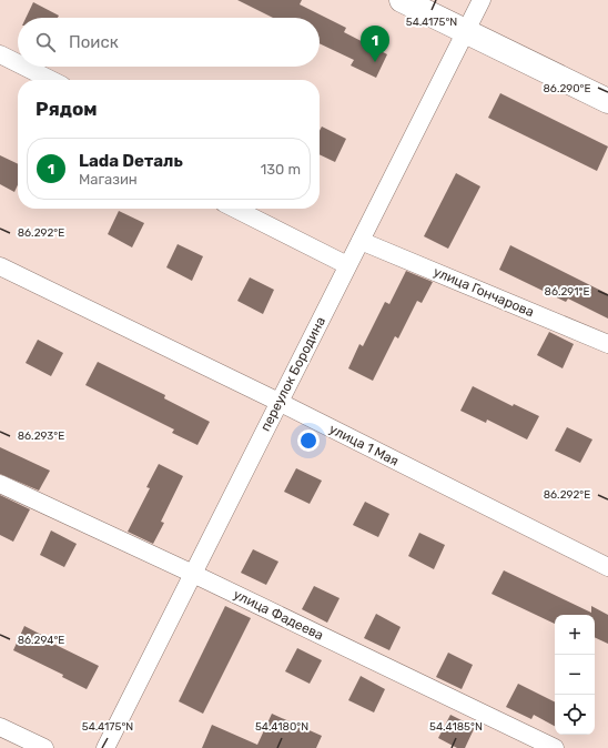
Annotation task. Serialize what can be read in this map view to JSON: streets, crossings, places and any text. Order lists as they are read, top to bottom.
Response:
{
  "streets": {
    "street": [
      "улица Гончарова",
      "переулок Бородина",
      "улица 1 Мая",
      "улица Фадеева"
    ]
  },
  "crossings": [
    ["улица Гончарова", "переулок Бородина"],
    ["переулок Бородина", "улица 1 Мая"],
    ["переулок Бородина", "улица Фадеева"]
  ],
  "page": {
    "search": "Поиск",
    "pins": "1",
    "heading": "Рядом",
    "list": [
      {
        "mark": "1",
        "name": "Lada Dеталь",
        "note": "Магазин",
        "value": "130 m"
      }
    ],
    "map_buttons": ["+", "−"]
  },
  "coordinates": [
    "54.4175°N",
    "86.290°E",
    "86.292°E",
    "86.291°E",
    "86.293°E",
    "86.294°E",
    "54.4180°N",
    "54.4185°N"
  ]
}
